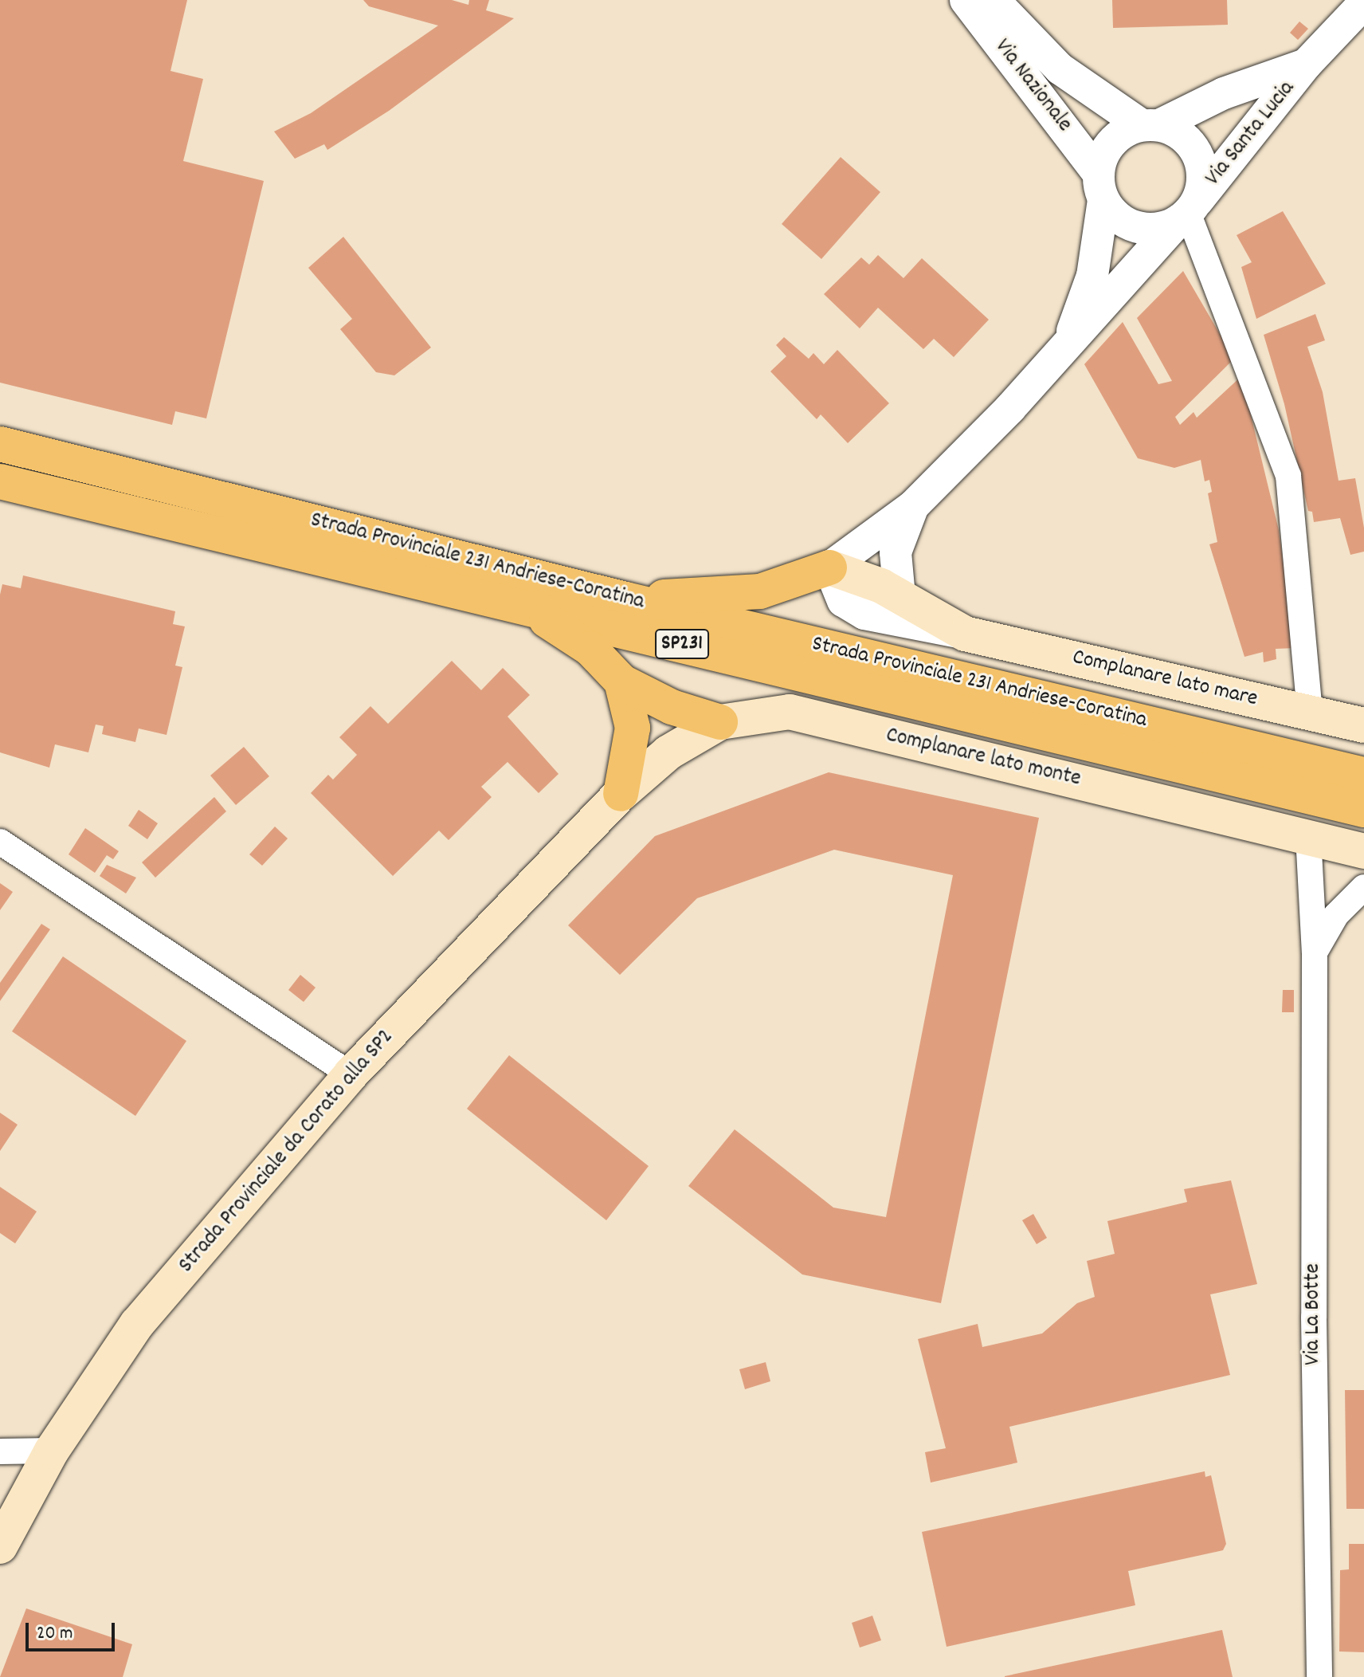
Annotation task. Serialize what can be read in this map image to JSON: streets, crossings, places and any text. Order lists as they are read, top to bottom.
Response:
{
  "streets": {
    "highway": ["Strada Provinciale 231 Andriese-Coratina", "SP231"],
    "main road": ["Complanare lato mare", "Complanare lato monte", "Strada Provinciale da Corato alla SP2"],
    "street": ["Via Nazionale", "Via Santa Lucia", "Via La Botte"]
  },
  "crossings": [
    ["Via Nazionale", "Via Santa Lucia"],
    ["Complanare lato monte", "Strada Provinciale da Corato alla SP2"],
    ["Complanare lato monte", "Via La Botte"]
  ],
  "scale_bar": "20 m"
}
